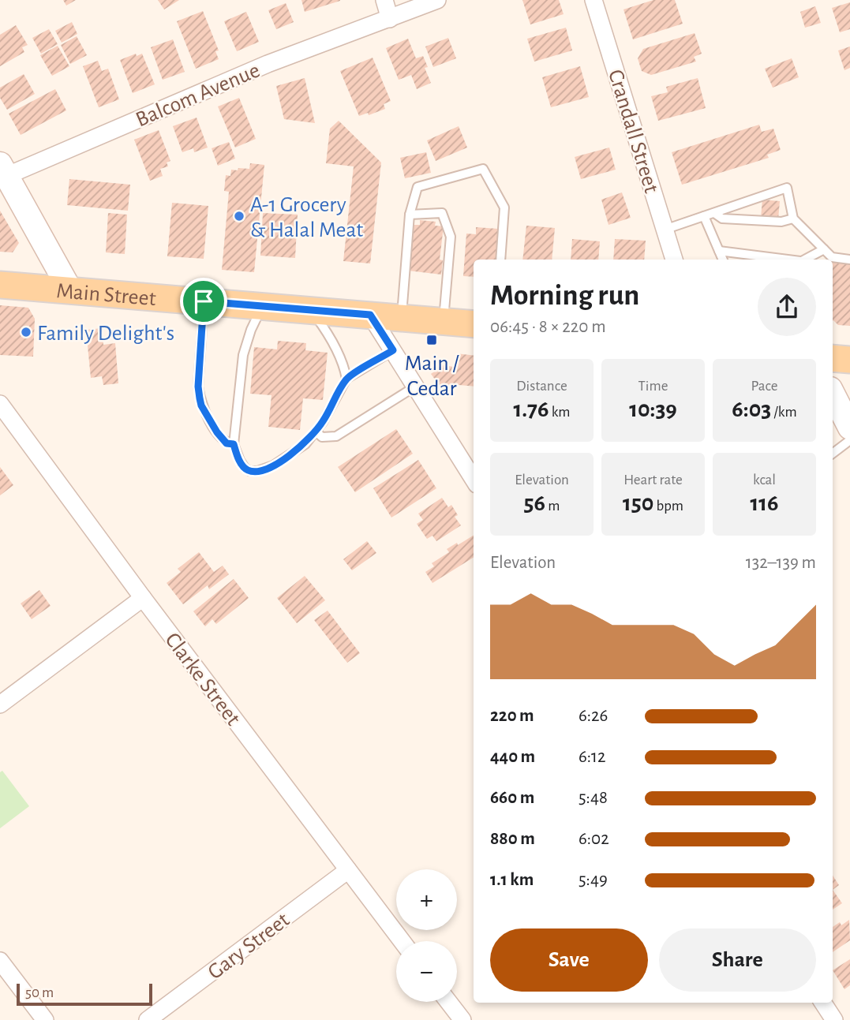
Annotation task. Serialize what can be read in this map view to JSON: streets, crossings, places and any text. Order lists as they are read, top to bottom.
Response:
{
  "streets": {
    "main road": ["Main Street"],
    "street": [
      "Balcom Avenue",
      "Crandall Street",
      "Clarke Street",
      "Gary Street"
    ]
  },
  "crossings": [
    ["Clarke Street", "Gary Street"]
  ],
  "places": {
    "other": ["A-1 Grocery & Halal Meat", "Family Delight's"],
    "transit": ["Main / Cedar"]
  },
  "scale_bar": "50 m",
  "page": {
    "heading": ["Morning run", "06:45 · 8 × 220 m"],
    "stats": [
      ["Distance", "1.76 km"],
      ["Time", "10:39"],
      ["Pace", "6:03 /km"],
      ["Elevation", "56 m"],
      ["Heart rate", "150 bpm"],
      ["kcal", "116"]
    ],
    "chart": ["Elevation", "132–139 m"],
    "list": [
      {
        "name": "220 m",
        "note": "6:26"
      },
      {
        "name": "440 m",
        "note": "6:12"
      },
      {
        "name": "660 m",
        "note": "5:48"
      },
      {
        "name": "880 m",
        "note": "6:02"
      },
      {
        "name": "1.1 km",
        "note": "5:49"
      }
    ],
    "map_buttons": ["+", "−"],
    "buttons": ["Save", "Share"],
    "scale": "50 m"
  }
}
